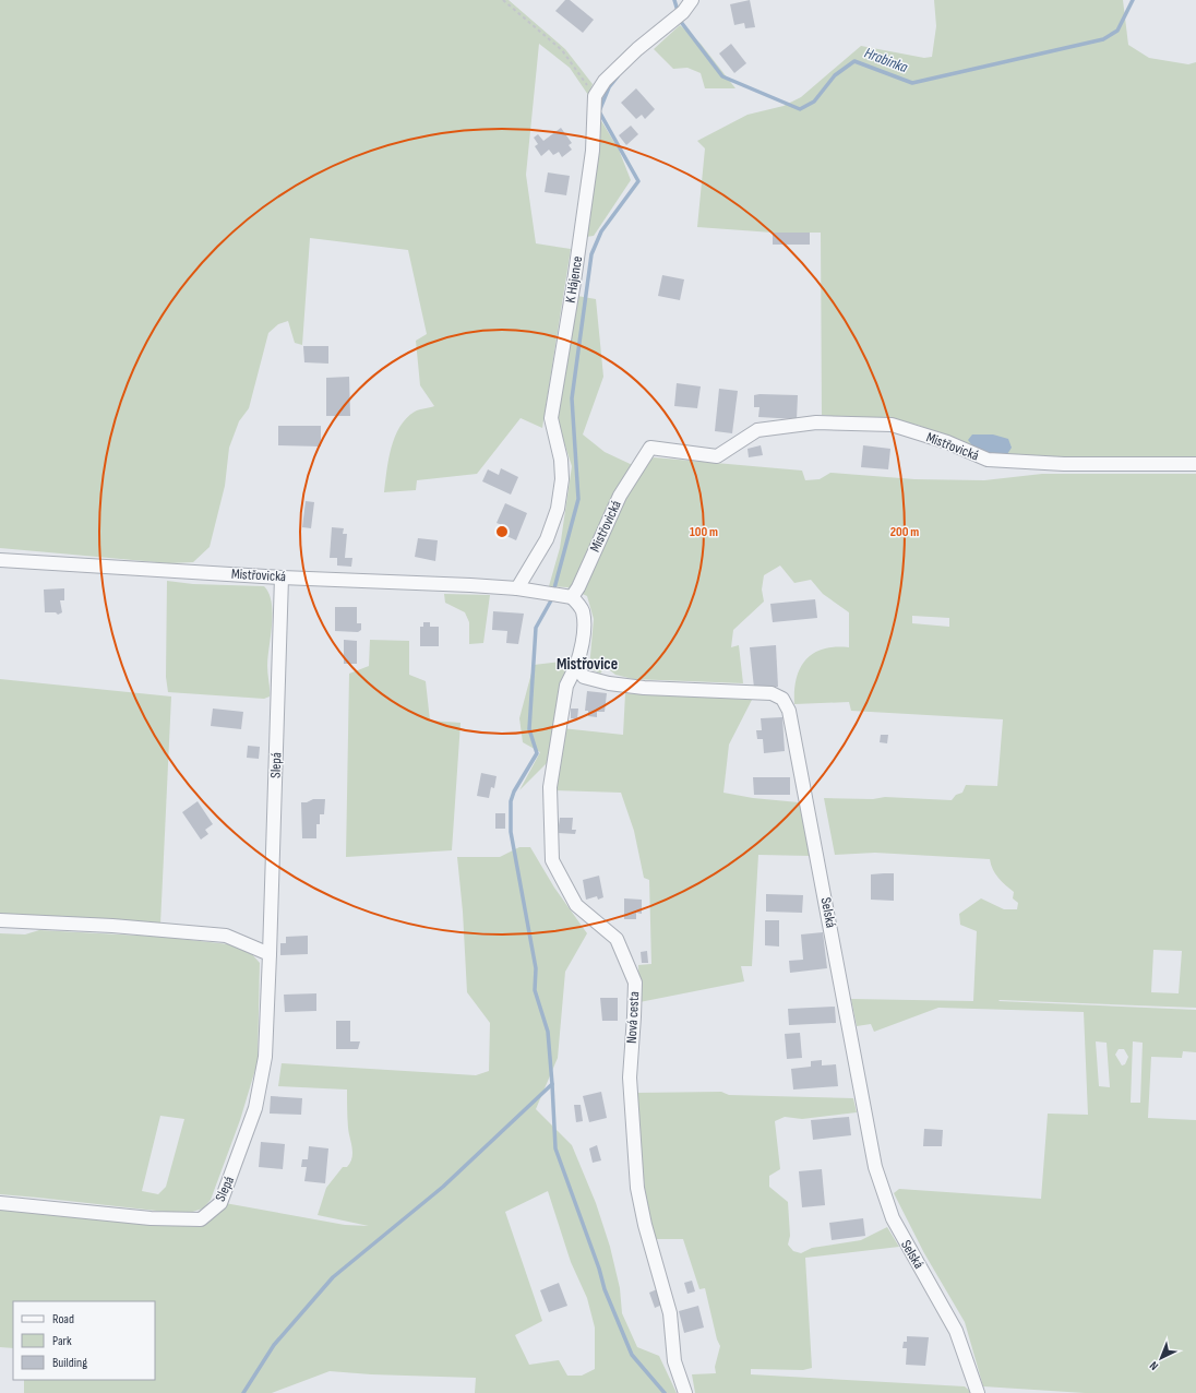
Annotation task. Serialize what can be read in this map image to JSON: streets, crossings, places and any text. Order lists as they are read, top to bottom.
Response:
{
  "streets": {
    "street": [
      "K Hájence",
      "Mistřovická",
      "Slepá",
      "Selská",
      "Nová cesta"
    ]
  },
  "crossings": [
    ["K Hájence", "Mistřovická"],
    ["Mistřovická", "Slepá"],
    ["Selská", "Nová cesta"]
  ],
  "districts": ["Mistřovice"],
  "water": ["Hrabinka"],
  "legend": ["Road", "Park", "Building"],
  "north": "bottom left",
  "rings": ["100 m", "200 m"]
}
